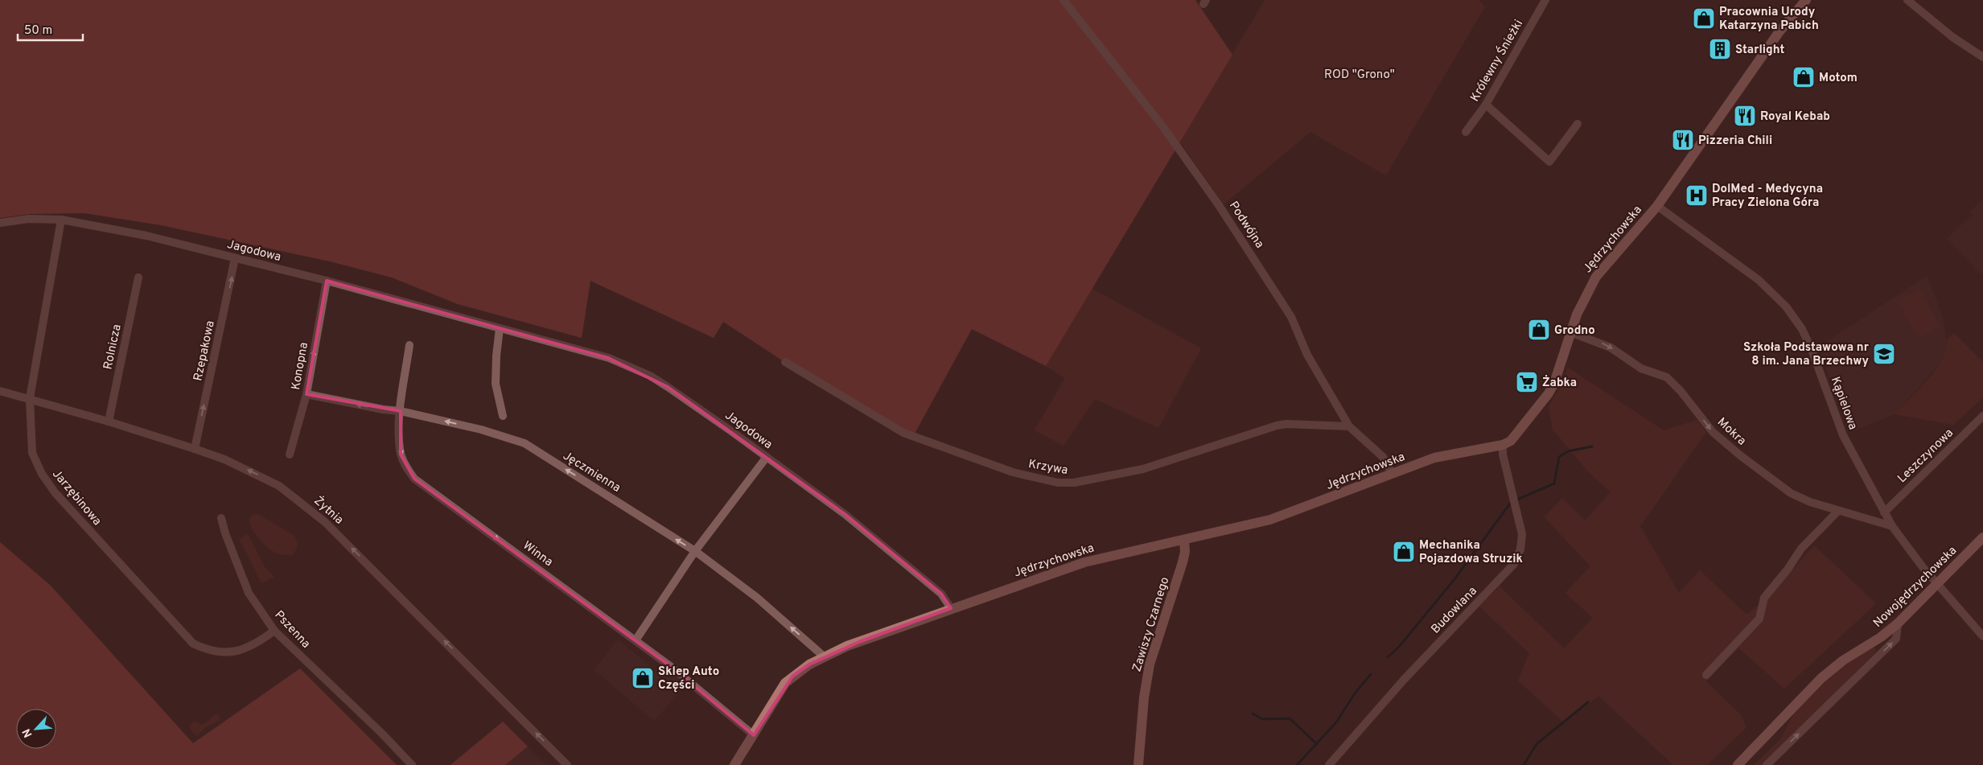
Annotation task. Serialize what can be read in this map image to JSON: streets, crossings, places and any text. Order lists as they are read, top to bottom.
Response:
{
  "streets": {
    "main road": ["Jędrzychowska", "Nowojędrzychowska", "Zawiszy Czarnego"],
    "street": [
      "Królewny Śnieżki",
      "Podwójna",
      "Jagodowa",
      "Rolnicza",
      "Rzepakowa",
      "Konopna",
      "Kąpielowa",
      "Mokra",
      "Leszczynowa",
      "Krzywa",
      "Jęczmienna",
      "Jarzębinowa",
      "Żytnia",
      "Winna",
      "Budowlana",
      "Pszenna"
    ]
  },
  "crossings": [
    ["Podwójna", "Jędrzychowska"],
    ["Podwójna", "Krzywa"],
    ["Jędrzychowska", "Jagodowa"],
    ["Jędrzychowska", "Kąpielowa"],
    ["Jędrzychowska", "Mokra"],
    ["Jędrzychowska", "Jęczmienna"],
    ["Jędrzychowska", "Winna"],
    ["Jędrzychowska", "Budowlana"],
    ["Jędrzychowska", "Zawiszy Czarnego"],
    ["Jagodowa", "Rzepakowa"],
    ["Jagodowa", "Konopna"],
    ["Jagodowa", "Jarzębinowa"],
    ["Rolnicza", "Żytnia"],
    ["Rzepakowa", "Żytnia"],
    ["Konopna", "Jęczmienna"],
    ["Kąpielowa", "Mokra"],
    ["Kąpielowa", "Leszczynowa"],
    ["Kąpielowa", "Nowojędrzychowska"],
    ["Jęczmienna", "Winna"],
    ["Jarzębinowa", "Żytnia"],
    ["Jarzębinowa", "Pszenna"]
  ],
  "one_way": [
    "Rzepakowa",
    "Konopna",
    "Mokra",
    "Jęczmienna",
    "Żytnia",
    "Winna"
  ],
  "parks": ["ROD \"Grono\""],
  "places": {
    "shop": [
      "Pracownia Urody Katarzyna Pabich",
      "Motom",
      "Grodno",
      "Mechanika Pojazdowa Struzik",
      "Sklep Auto Części"
    ],
    "building": ["Starlight"],
    "restaurant": ["Royal Kebab", "Pizzeria Chili"],
    "hospital": ["DolMed - Medycyna Pracy Zielona Góra"],
    "school or university": ["Szkoła Podstawowa nr 8 im. Jana Brzechwy"],
    "supermarket": ["Żabka"]
  },
  "scale_bar": "50 m",
  "north": "bottom left"
}
